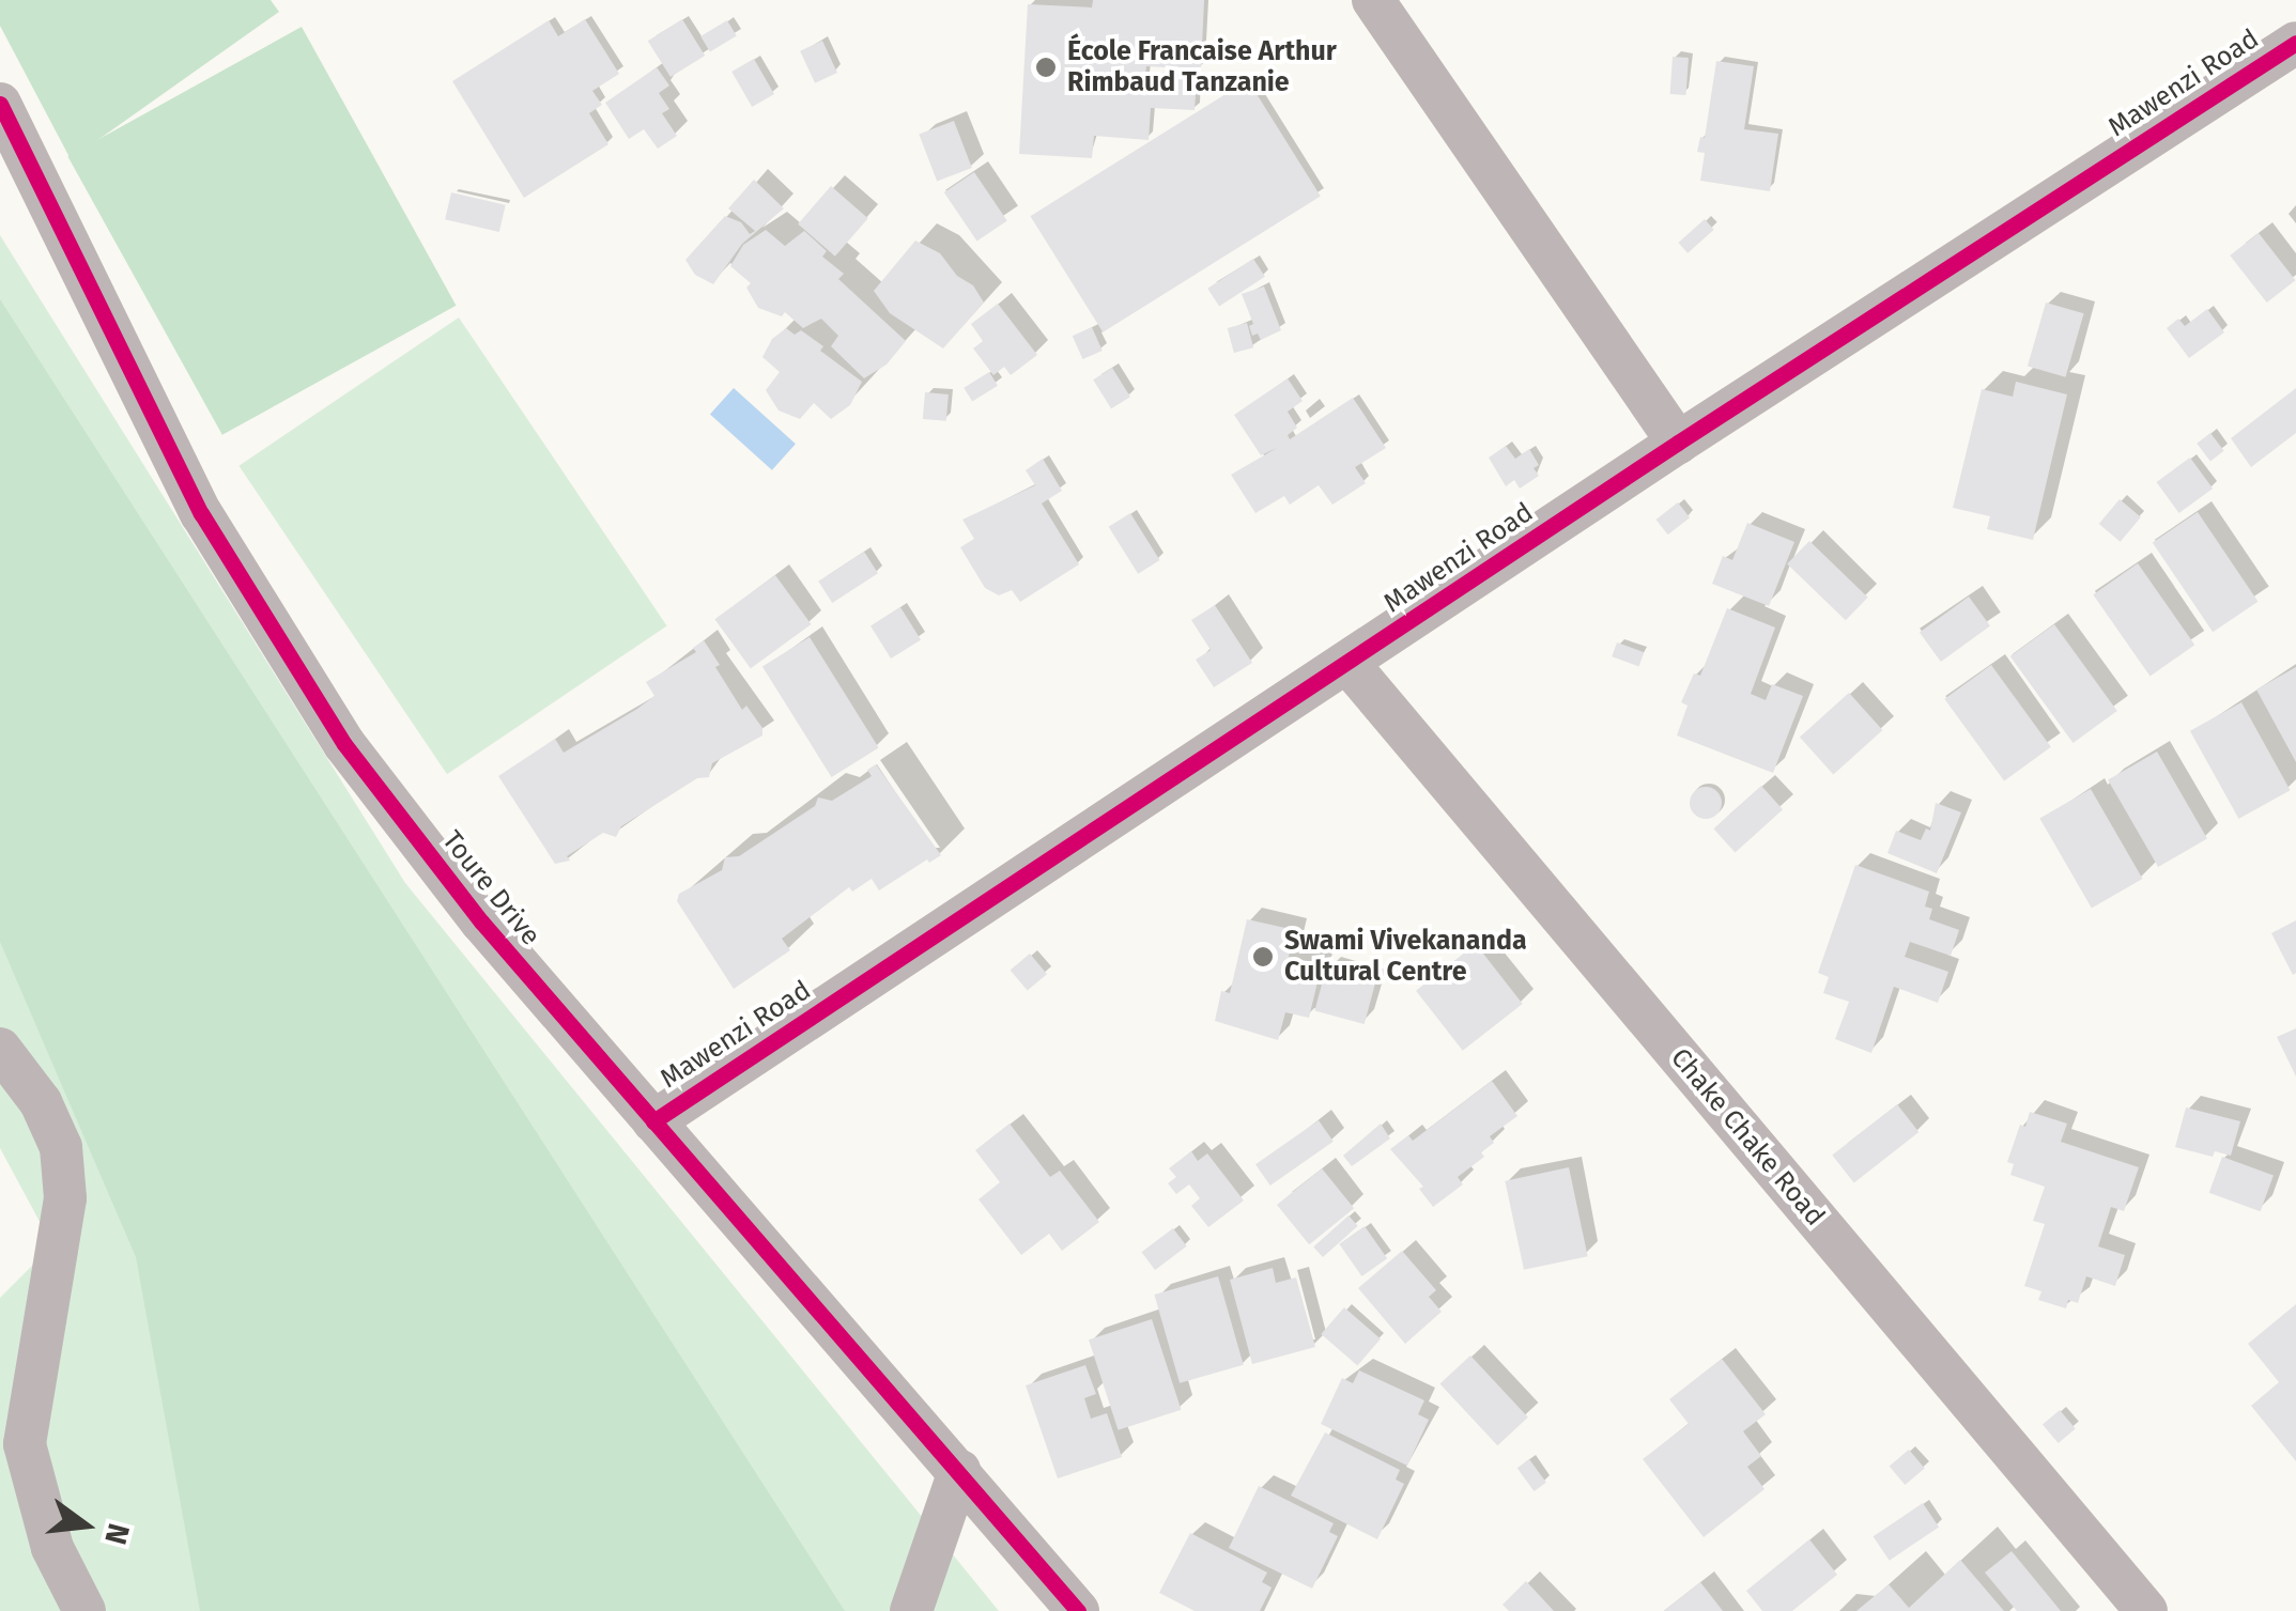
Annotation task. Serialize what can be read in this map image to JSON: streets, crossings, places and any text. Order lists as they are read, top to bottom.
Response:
{
  "streets": {
    "street": ["Mawenzi Road", "Toure Drive", "Chake Chake Road"]
  },
  "crossings": [
    ["Mawenzi Road", "Toure Drive"],
    ["Mawenzi Road", "Chake Chake Road"]
  ],
  "places": ["École Francaise Arthur Rimbaud Tanzanie", "Swami Vivekananda Cultural Centre"],
  "north": "right"
}
